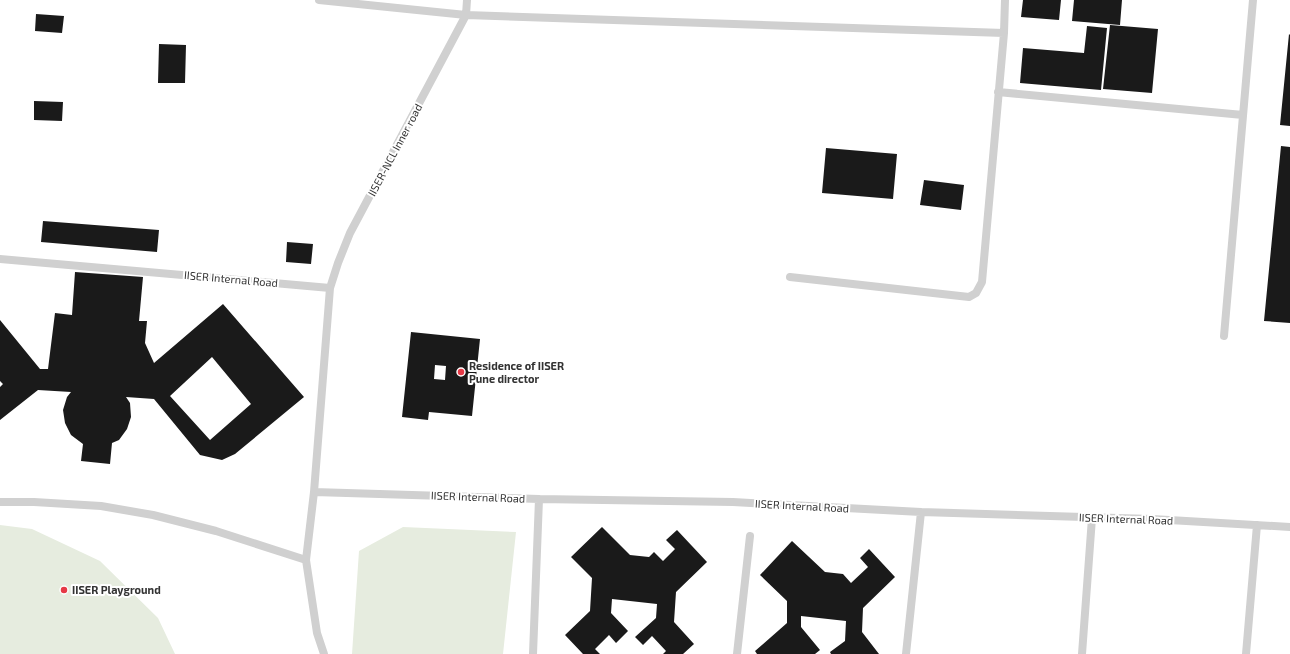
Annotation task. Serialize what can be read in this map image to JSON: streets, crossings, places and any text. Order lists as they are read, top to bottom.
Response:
{
  "streets": {
    "lane": ["IISER-NCL Inner road", "IISER Internal Road"]
  },
  "crossings": [
    ["IISER-NCL Inner road", "IISER Internal Road"]
  ],
  "places": ["Residence of IISER Pune director", "IISER Playground"]
}
